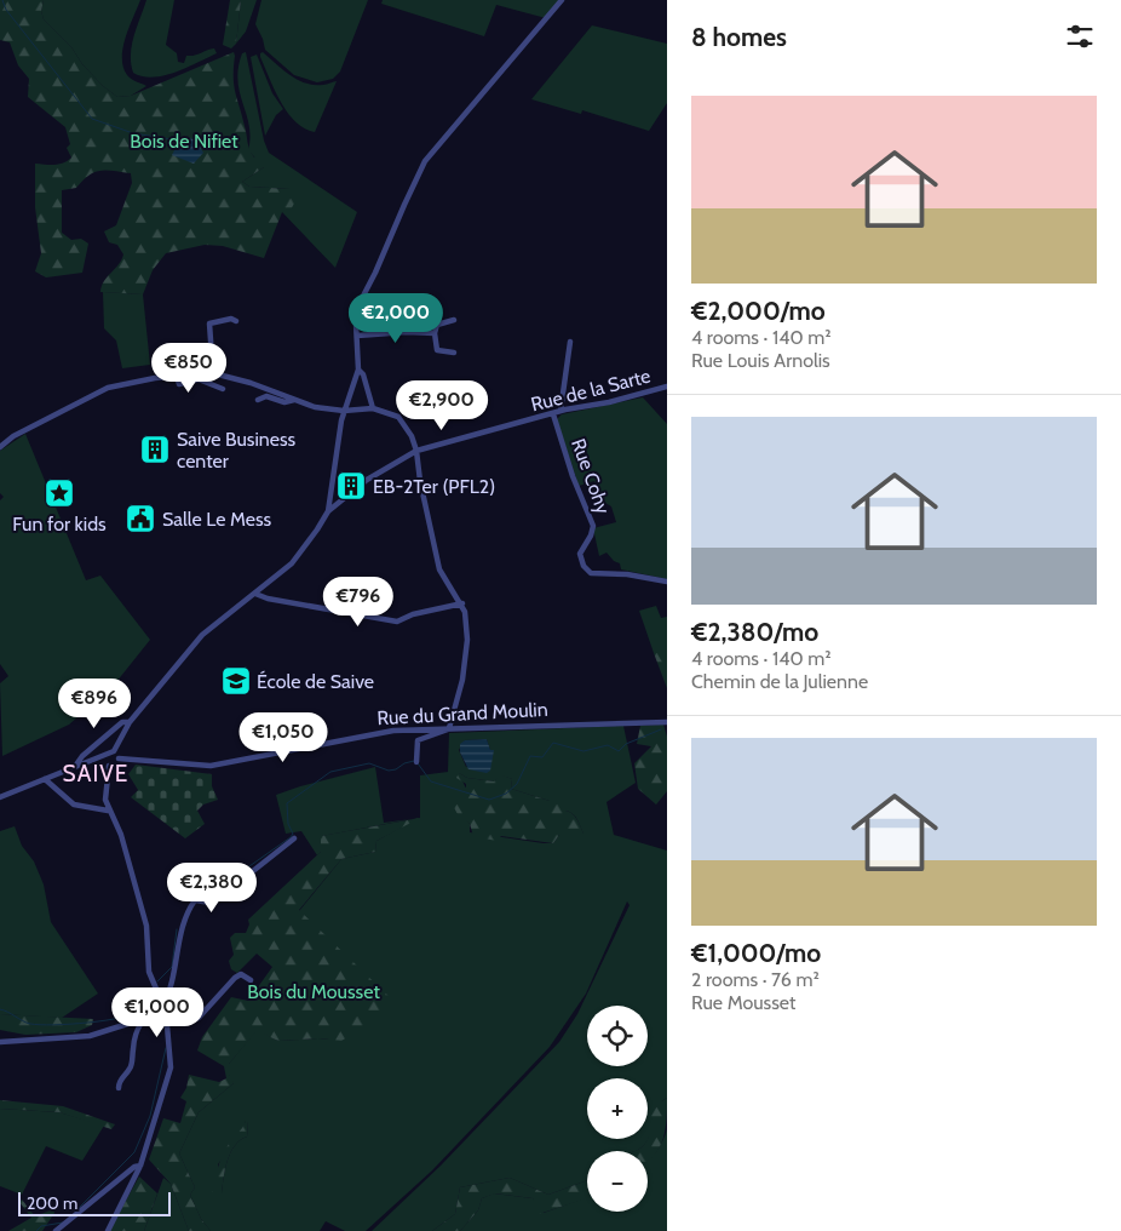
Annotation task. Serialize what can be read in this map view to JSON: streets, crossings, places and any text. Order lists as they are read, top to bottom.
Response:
{
  "streets": {
    "street": ["Rue de la Sarte", "Rue Cohy", "Rue du Grand Moulin"]
  },
  "crossings": [
    ["Rue de la Sarte", "Rue Cohy"]
  ],
  "districts": ["SAIVE"],
  "parks": ["Bois de Nifiet", "Bois du Mousset"],
  "places": {
    "building": ["Saive Business center", "EB-2Ter (PFL2)"],
    "place": ["Fun for kids"],
    "public building": ["Salle Le Mess"],
    "school or university": ["École de Saive"]
  },
  "scale_bar": "200 m",
  "page": {
    "heading": "8 homes",
    "list": [
      {
        "name": "€2,000/mo",
        "note": "4 rooms · 140 m² · Rue Louis Arnolis"
      },
      {
        "name": "€2,380/mo",
        "note": "4 rooms · 140 m² · Chemin de la Julienne"
      },
      {
        "name": "€1,000/mo",
        "note": "2 rooms · 76 m² · Rue Mousset"
      }
    ],
    "price": [
      "€2,000",
      "€850",
      "€2,900",
      "€796",
      "€896",
      "€1,050",
      "€2,380",
      "€1,000"
    ],
    "map_buttons": ["+", "−"],
    "scale": "200 m"
  }
}
